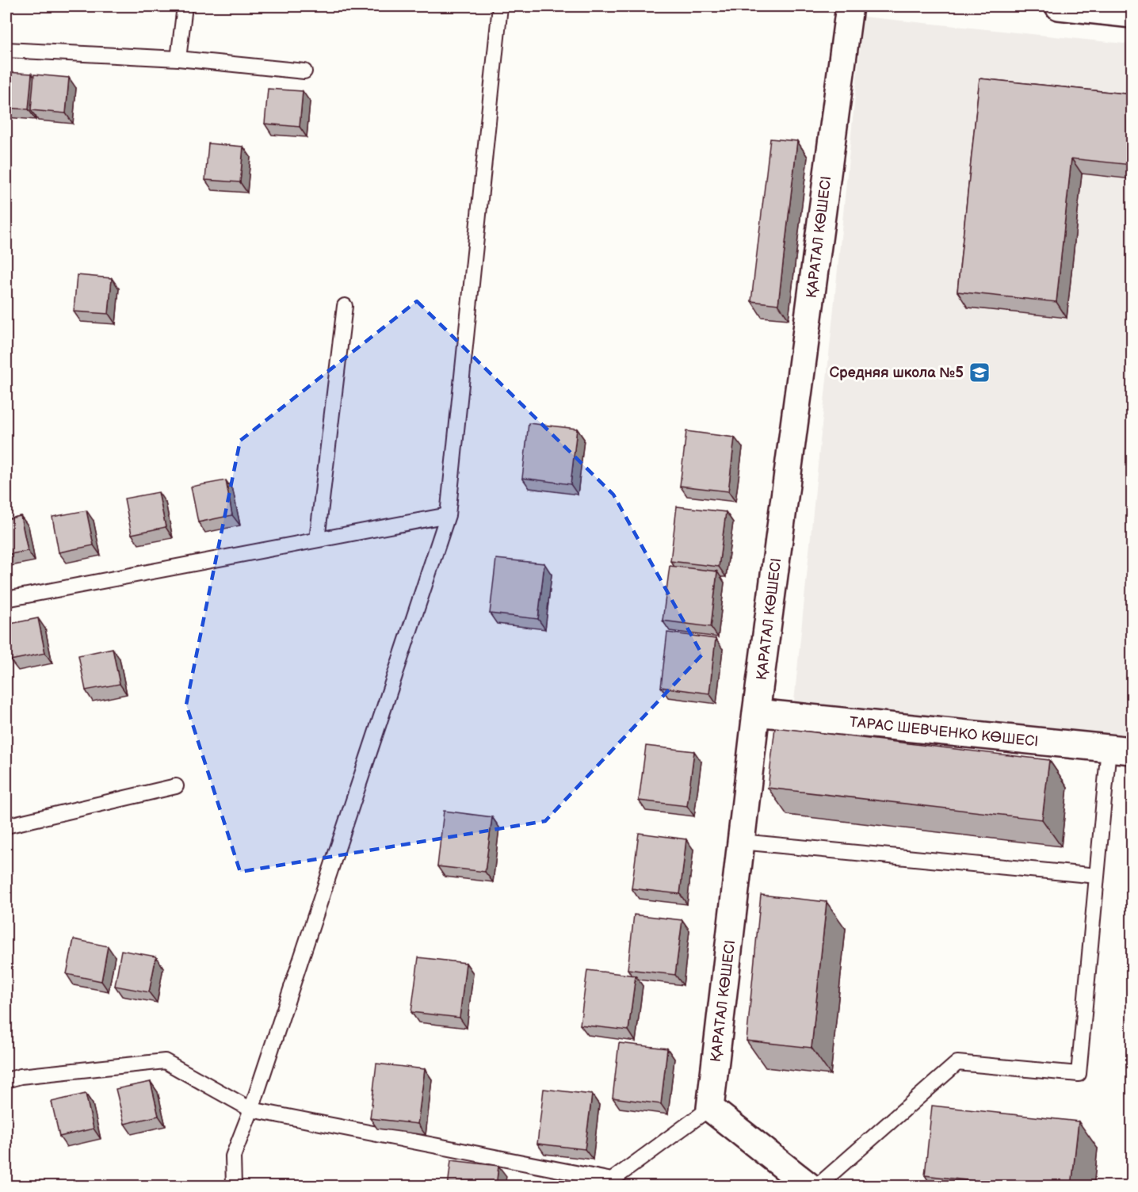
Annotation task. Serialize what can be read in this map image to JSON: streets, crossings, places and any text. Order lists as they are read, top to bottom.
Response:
{
  "streets": {
    "street": ["ҚАРАТАЛ КӨШЕСІ", "ТАРАС ШЕВЧЕНКО КӨШЕСІ"]
  },
  "crossings": [
    ["ҚАРАТАЛ КӨШЕСІ", "ТАРАС ШЕВЧЕНКО КӨШЕСІ"]
  ],
  "places": {
    "school or university": ["Средняя школа №5"]
  }
}
